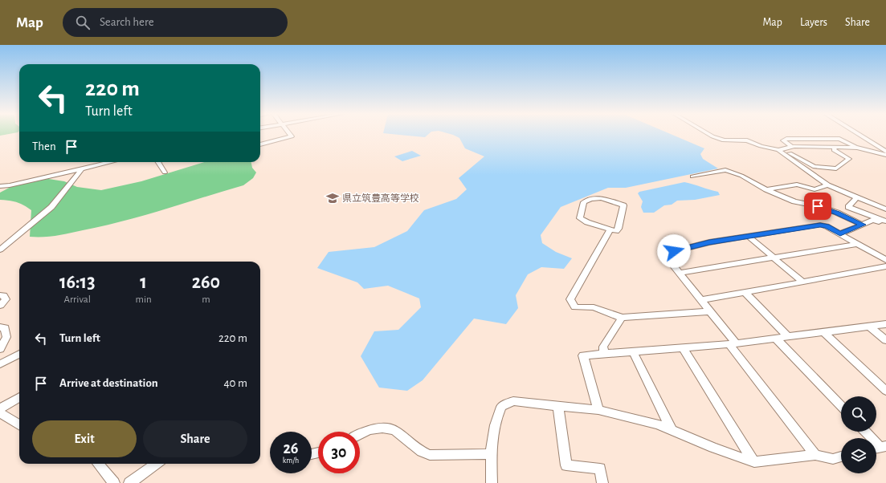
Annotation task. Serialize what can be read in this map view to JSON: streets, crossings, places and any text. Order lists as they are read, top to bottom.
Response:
{
  "places": {
    "school or university": ["県立筑豊高等学校"]
  },
  "page": {
    "header": "Map",
    "search": "Search here",
    "nav": ["Map", "Layers", "Share"],
    "turn": ["220 m", "Turn left"],
    "then": "Then",
    "eta": [
      "16:13",
      "Arrival",
      "1",
      "min",
      "260",
      "m"
    ],
    "list": [
      {
        "name": "Turn left",
        "value": "220 m"
      },
      {
        "name": "Arrive at destination",
        "value": "40 m"
      }
    ],
    "buttons": ["Exit", "Share"],
    "speed": "26 km/h",
    "limit": "30"
  }
}
